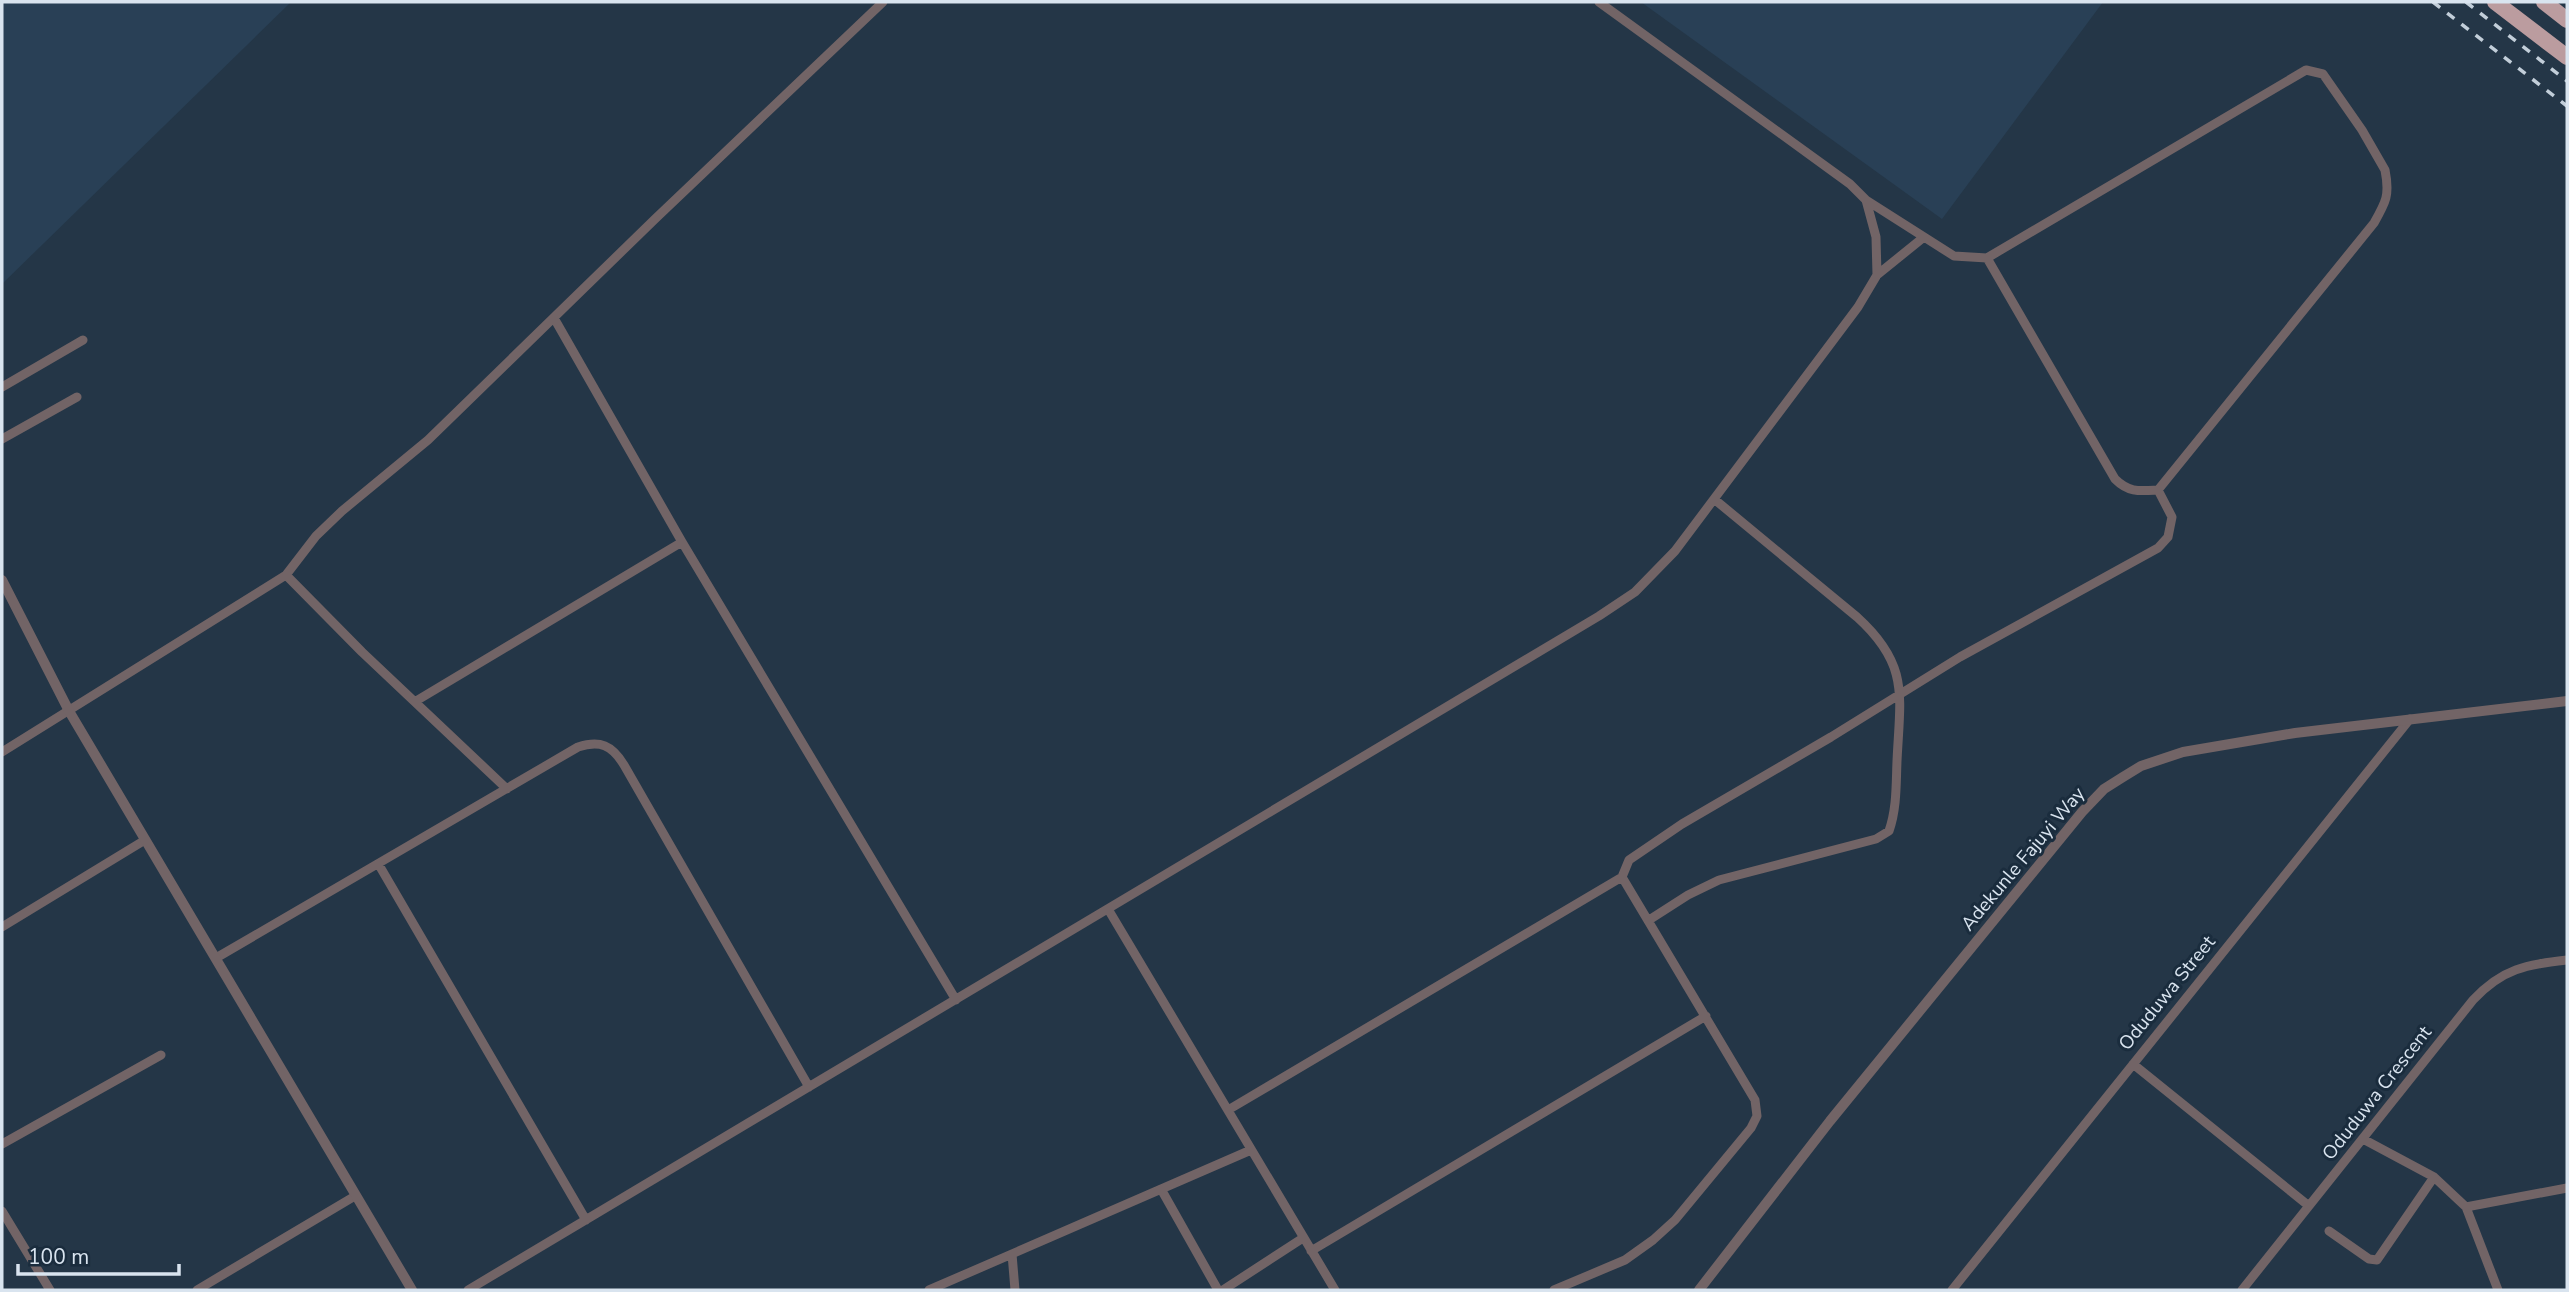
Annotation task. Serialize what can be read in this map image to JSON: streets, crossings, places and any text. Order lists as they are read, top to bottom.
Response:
{
  "streets": {
    "street": ["Adekunle Fajuyi Way", "Oduduwa Street", "Oduduwa Crescent"]
  },
  "crossings": [
    ["Adekunle Fajuyi Way", "Oduduwa Street"]
  ],
  "scale_bar": "100 m"
}
